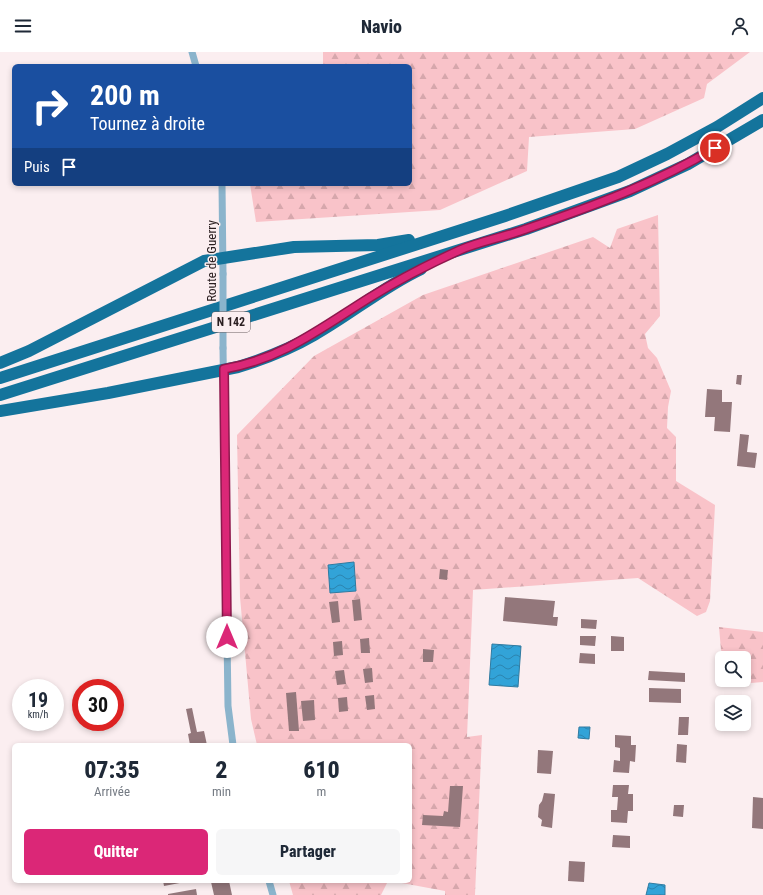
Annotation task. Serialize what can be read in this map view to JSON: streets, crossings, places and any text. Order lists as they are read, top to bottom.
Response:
{
  "streets": {
    "highway": ["N 142"],
    "street": ["Route de Guerry"]
  },
  "page": {
    "header": "Navio",
    "turn": ["200 m", "Tournez à droite"],
    "then": "Puis",
    "speed": "19 km/h",
    "limit": "30",
    "eta": [
      "07:35",
      "Arrivée",
      "2",
      "min",
      "610",
      "m"
    ],
    "buttons": ["Quitter", "Partager"]
  }
}
